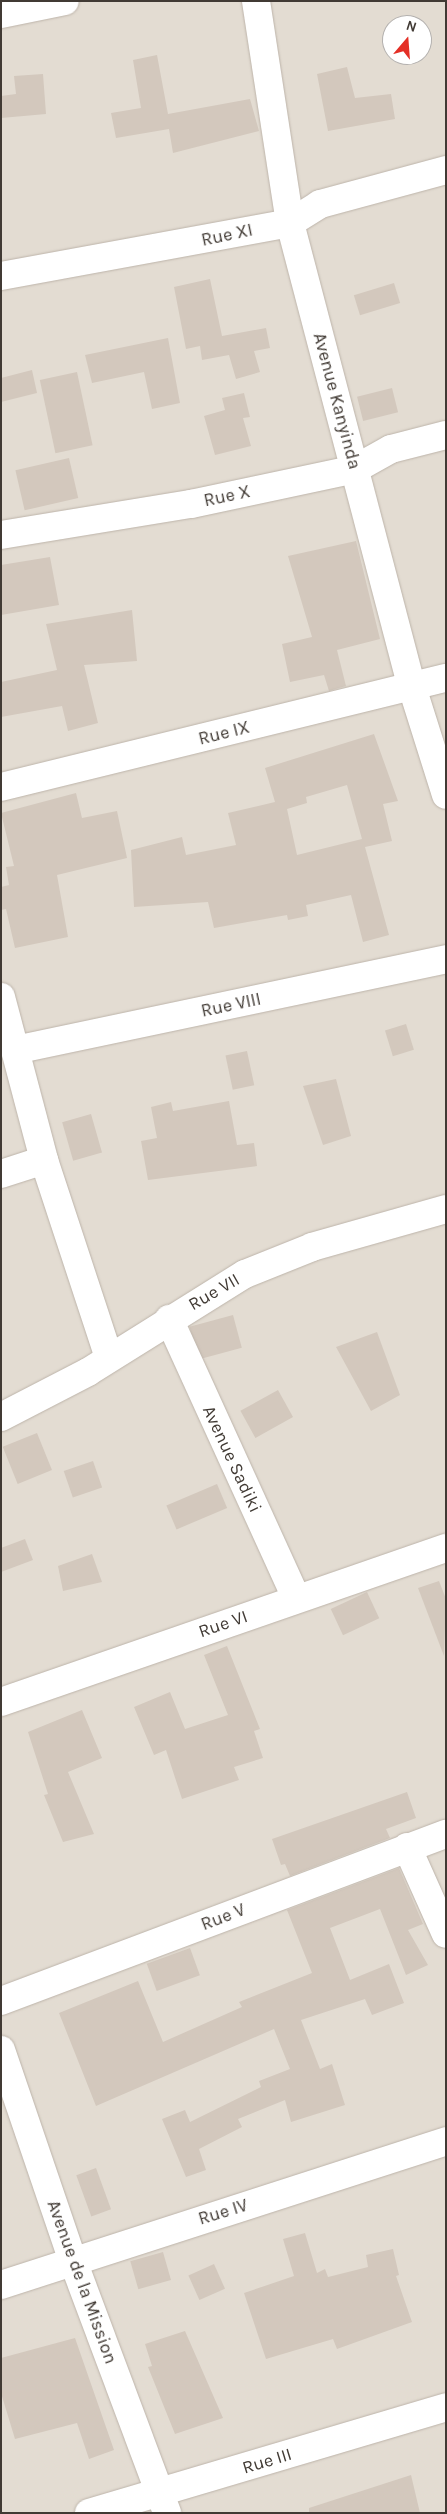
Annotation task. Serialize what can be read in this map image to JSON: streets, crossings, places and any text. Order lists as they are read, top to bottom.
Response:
{
  "streets": {
    "street": [
      "Rue XI",
      "Avenue Kanyinda",
      "Rue X",
      "Rue IX",
      "Rue VIII",
      "Rue VII",
      "Avenue Sadiki",
      "Rue VI",
      "Rue V",
      "Rue IV",
      "Avenue de la Mission",
      "Rue III"
    ]
  },
  "crossings": [
    ["Rue XI", "Avenue Kanyinda"],
    ["Avenue Kanyinda", "Rue X"],
    ["Avenue Kanyinda", "Rue IX"],
    ["Rue VII", "Avenue Sadiki"],
    ["Avenue Sadiki", "Rue VI"],
    ["Rue IV", "Avenue de la Mission"],
    ["Avenue de la Mission", "Rue III"]
  ],
  "north": "top"
}
